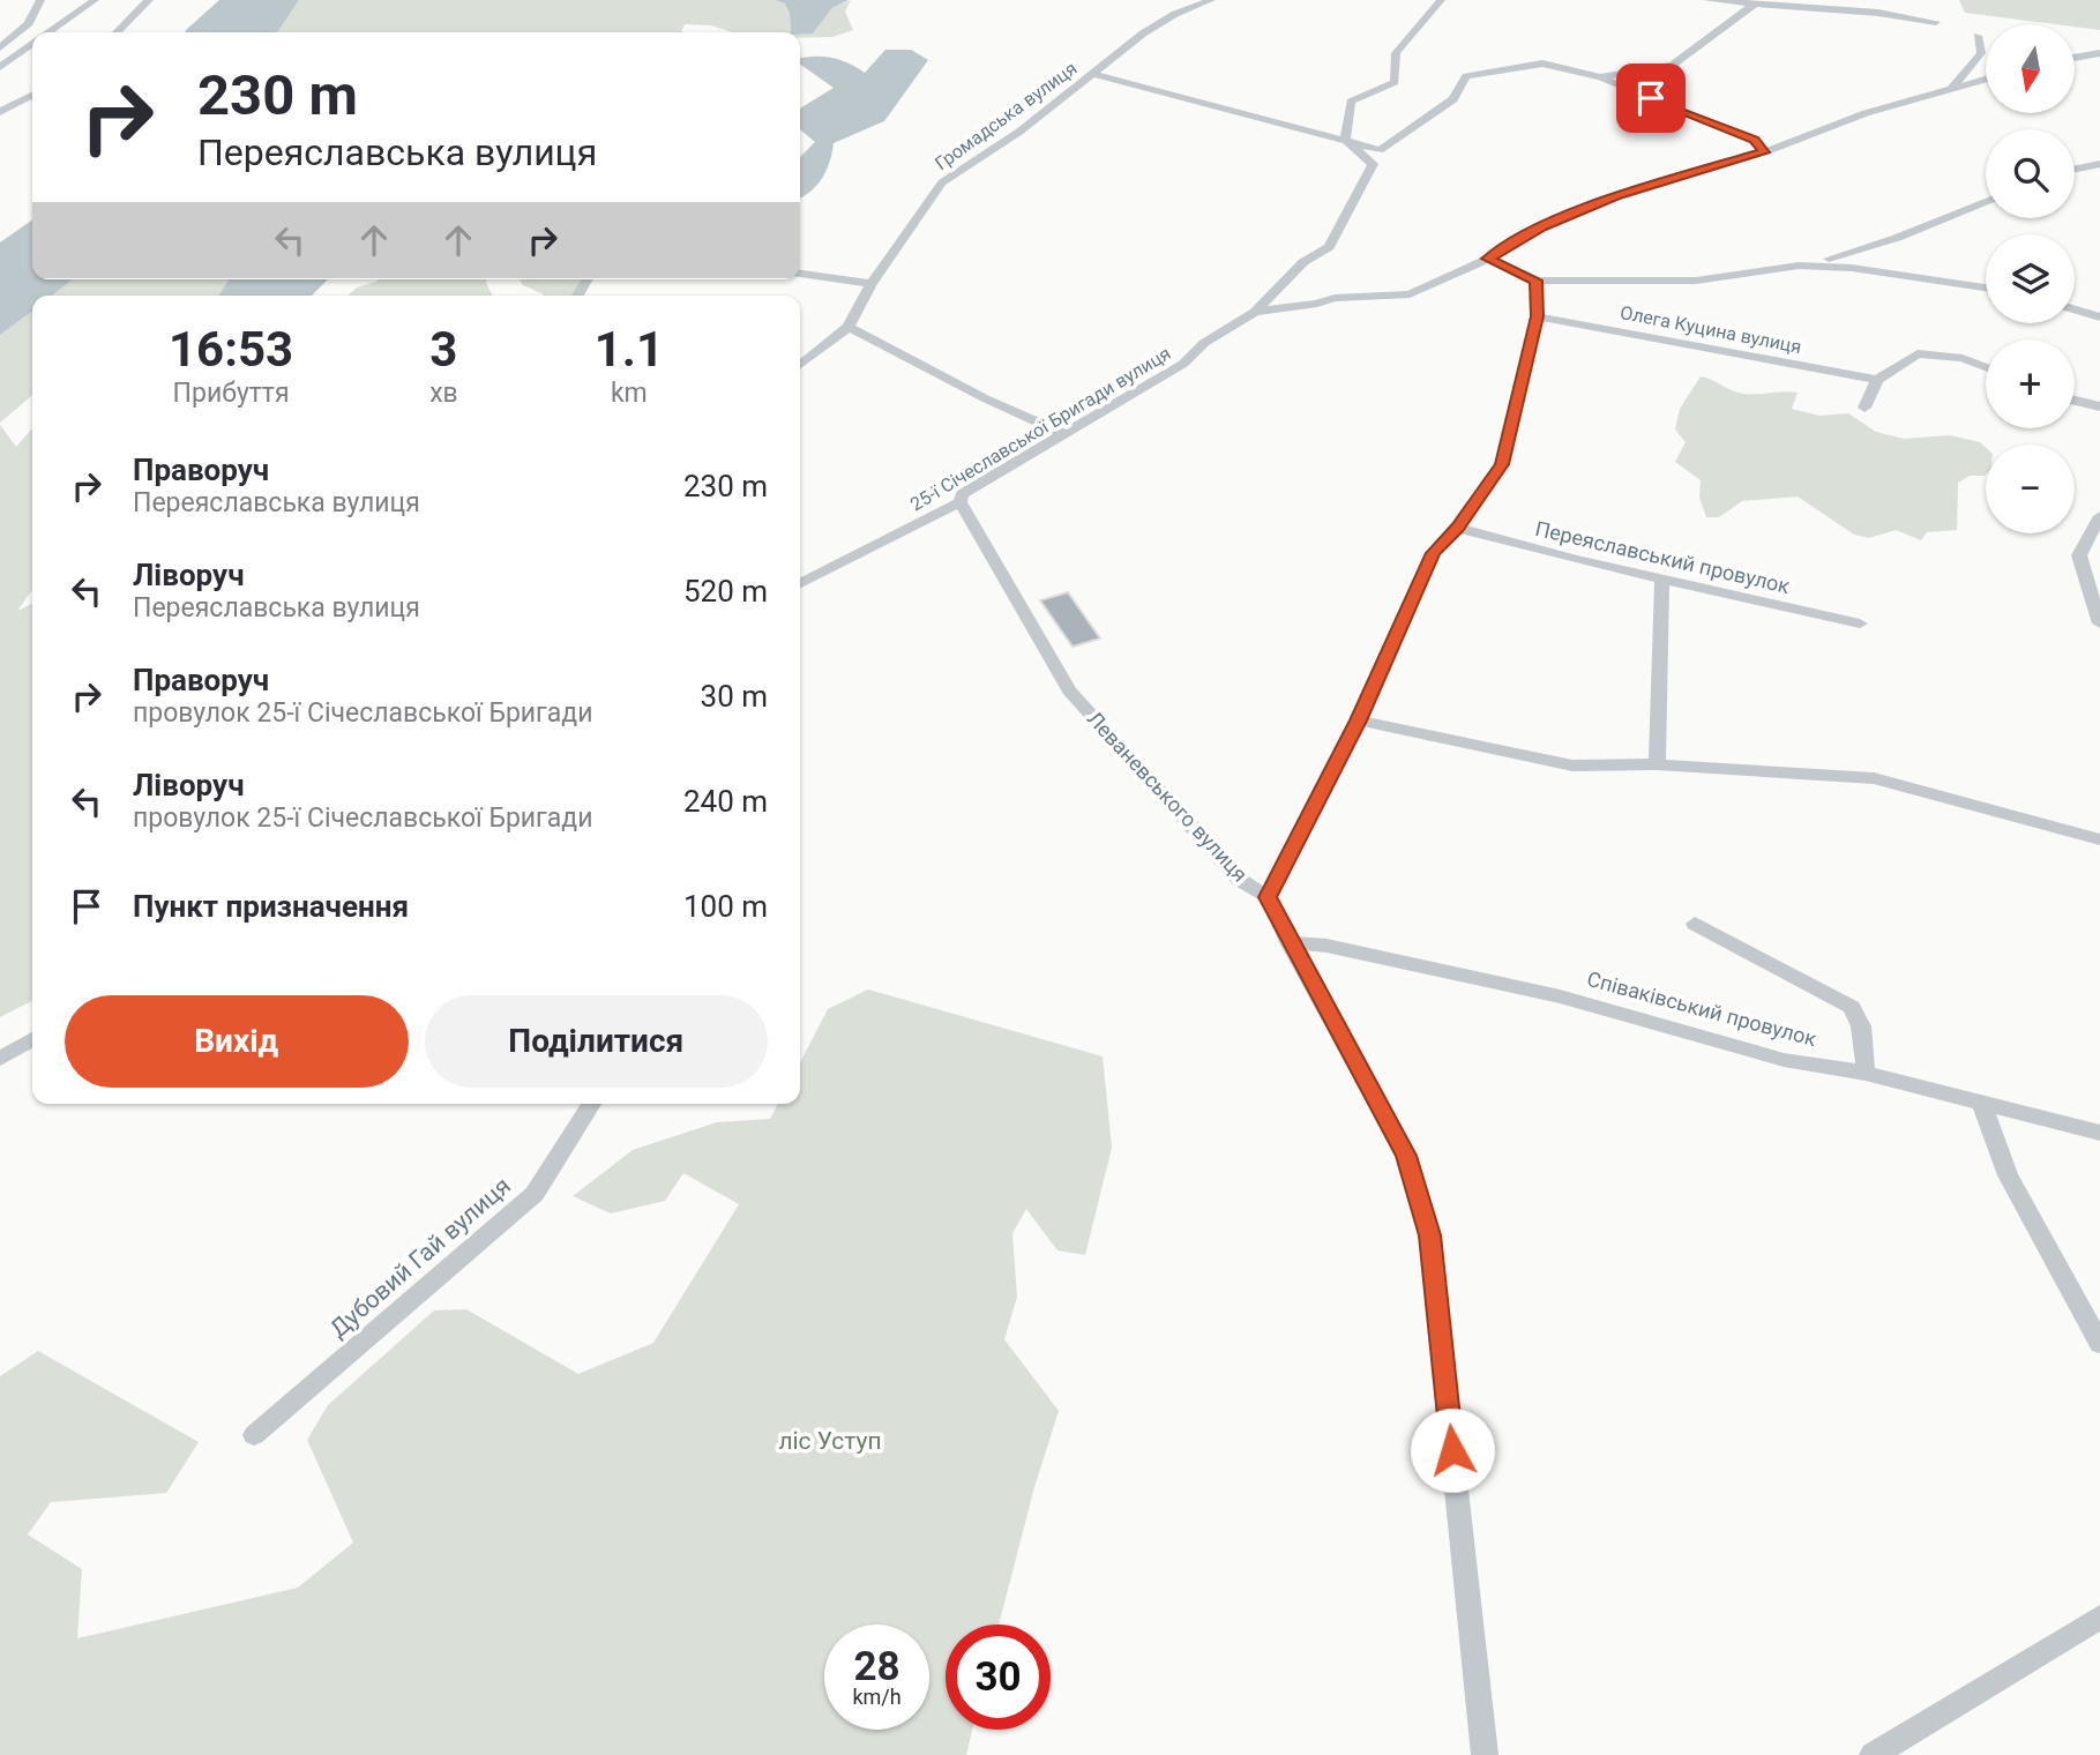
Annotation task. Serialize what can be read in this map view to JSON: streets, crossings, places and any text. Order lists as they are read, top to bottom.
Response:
{
  "streets": {
    "street": [
      "Громадська вулиця",
      "Олега Куцина вулиця",
      "25-ї Січеславської Бригади вулиця",
      "Переяславський провулок",
      "Леваневського вулиця",
      "Співаківський провулок",
      "Дубовий Гай вулиця"
    ]
  },
  "crossings": [
    ["25-ї Січеславської Бригади вулиця", "Леваневського вулиця"],
    ["Леваневського вулиця", "Співаківський провулок"]
  ],
  "parks": ["ліс Уступ"],
  "north": "bottom",
  "page": {
    "map_buttons": ["+", "−"],
    "turn": ["230 m", "Переяславська вулиця"],
    "eta": [
      "16:53",
      "Прибуття",
      "3",
      "хв",
      "1.1",
      "km"
    ],
    "list": [
      {
        "name": "Праворуч",
        "note": "Переяславська вулиця",
        "value": "230 m"
      },
      {
        "name": "Ліворуч",
        "note": "Переяславська вулиця",
        "value": "520 m"
      },
      {
        "name": "Праворуч",
        "note": "провулок 25-ї Січеславської Бригади",
        "value": "30 m"
      },
      {
        "name": "Ліворуч",
        "note": "провулок 25-ї Січеславської Бригади",
        "value": "240 m"
      },
      {
        "name": "Пункт призначення",
        "value": "100 m"
      }
    ],
    "buttons": ["Вихід", "Поділитися"],
    "speed": "28 km/h",
    "limit": "30"
  }
}
